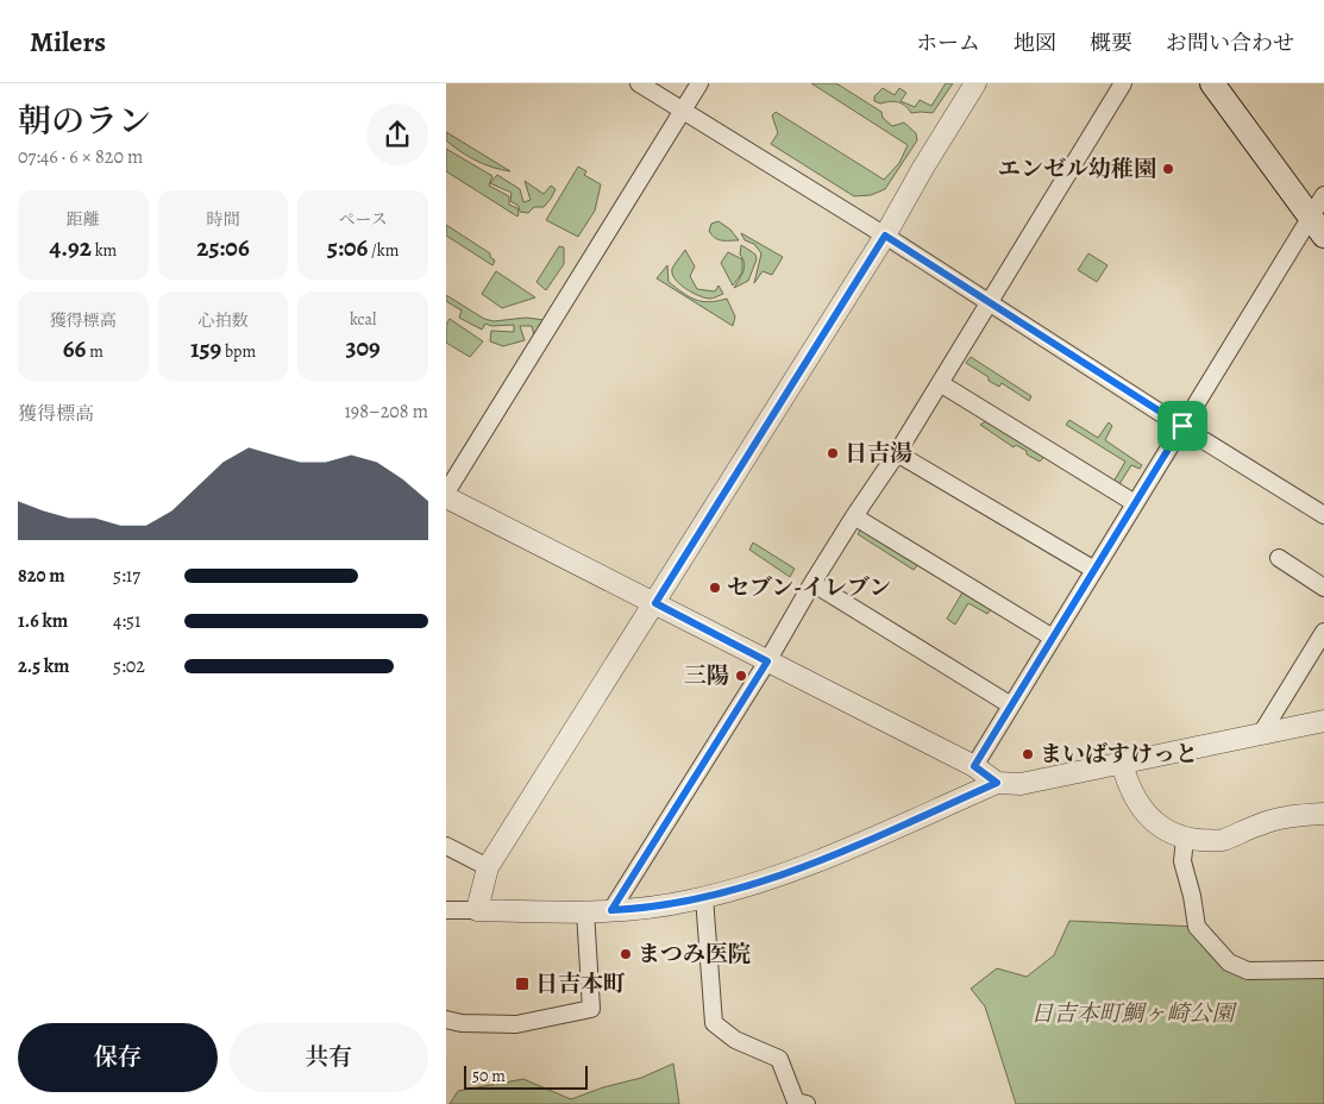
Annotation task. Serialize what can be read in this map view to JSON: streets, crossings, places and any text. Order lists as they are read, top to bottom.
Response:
{
  "parks": ["日吉本町鯛ヶ崎公園"],
  "places": {
    "other": [
      "エンゼル幼稚園",
      "日吉湯",
      "セブン-イレブン",
      "三陽",
      "まいばすけっと",
      "まつみ医院"
    ],
    "transit": ["日吉本町"]
  },
  "scale_bar": "50 m",
  "page": {
    "header": "Milers",
    "nav": [
      "ホーム",
      "地図",
      "概要",
      "お問い合わせ"
    ],
    "heading": ["朝のラン", "07:46 · 6 × 820 m"],
    "stats": [
      ["距離", "4.92 km"],
      ["時間", "25:06"],
      ["ペース", "5:06 /km"],
      ["獲得標高", "66 m"],
      ["心拍数", "159 bpm"],
      ["kcal", "309"]
    ],
    "chart": ["獲得標高", "198–208 m"],
    "list": [
      {
        "name": "820 m",
        "note": "5:17"
      },
      {
        "name": "1.6 km",
        "note": "4:51"
      },
      {
        "name": "2.5 km",
        "note": "5:02"
      }
    ],
    "buttons": ["保存", "共有"],
    "scale": "50 m"
  }
}
